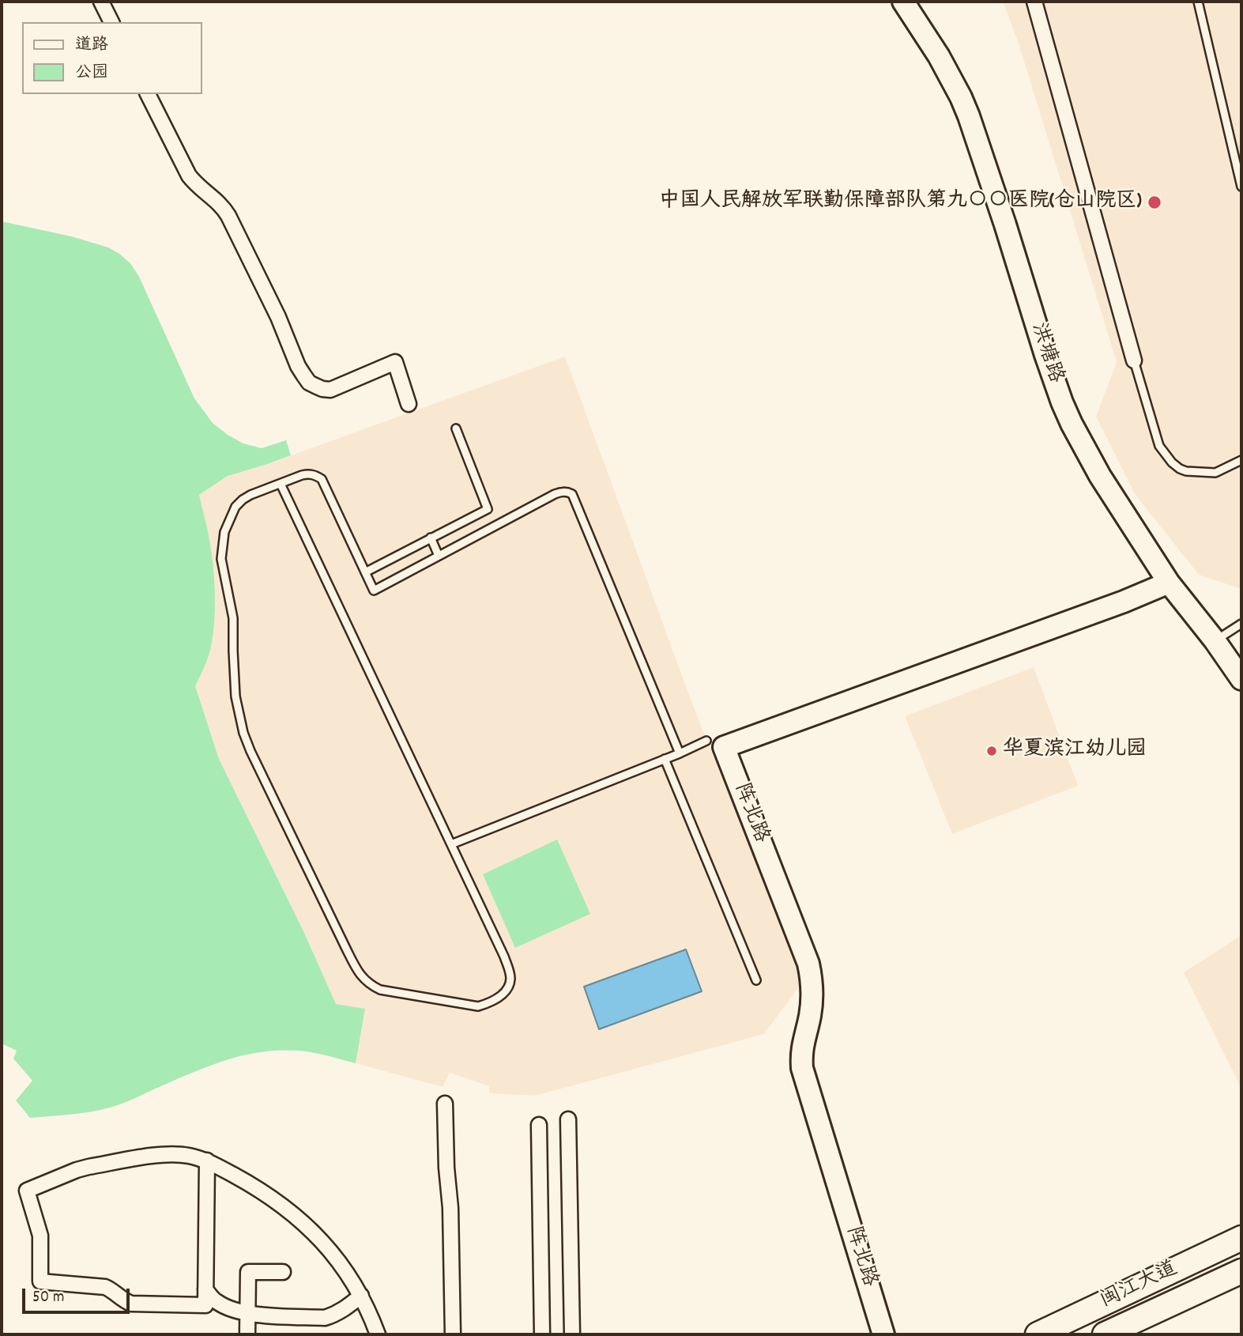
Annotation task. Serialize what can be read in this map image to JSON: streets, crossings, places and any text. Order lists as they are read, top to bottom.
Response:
{
  "streets": {
    "main road": ["闽江大道"],
    "street": ["洪塘路", "阵北路"]
  },
  "crossings": [
    ["洪塘路", "阵北路"]
  ],
  "places": ["中国人民解放军联勤保障部队第九〇〇医院(仓山院区)", "华夏滨江幼儿园"],
  "legend": ["道路", "公园"],
  "scale_bar": "50 m"
}
